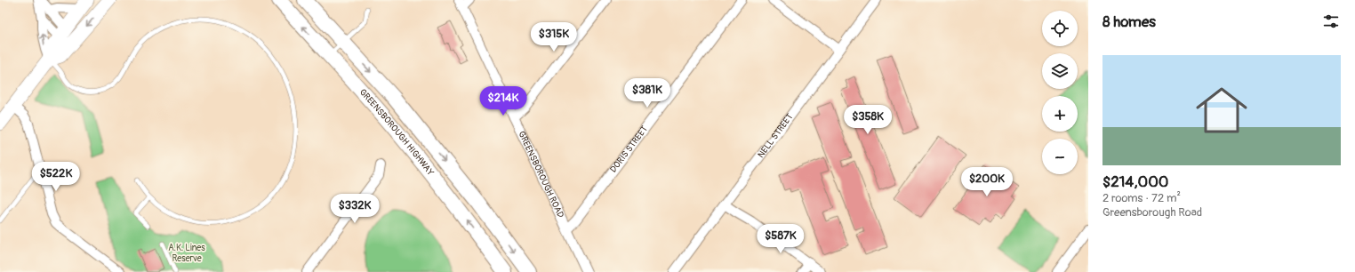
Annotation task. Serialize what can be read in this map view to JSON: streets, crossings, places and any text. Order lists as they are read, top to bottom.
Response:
{
  "streets": {
    "highway": ["GREENSBOROUGH HIGHWAY"],
    "street": ["NELL STREET", "DORIS STREET", "GREENSBOROUGH ROAD"]
  },
  "crossings": [
    ["DORIS STREET", "GREENSBOROUGH ROAD"]
  ],
  "parks": ["A.K. Lines Reserve"],
  "page": {
    "heading": "8 homes",
    "map_buttons": ["+", "−"],
    "price": [
      "$315K",
      "$381K",
      "$214K",
      "$358K",
      "$522K",
      "$200K",
      "$332K",
      "$587K"
    ],
    "list": [
      {
        "name": "$214,000",
        "note": "2 rooms · 72 m² · Greensborough Road"
      }
    ]
  }
}
